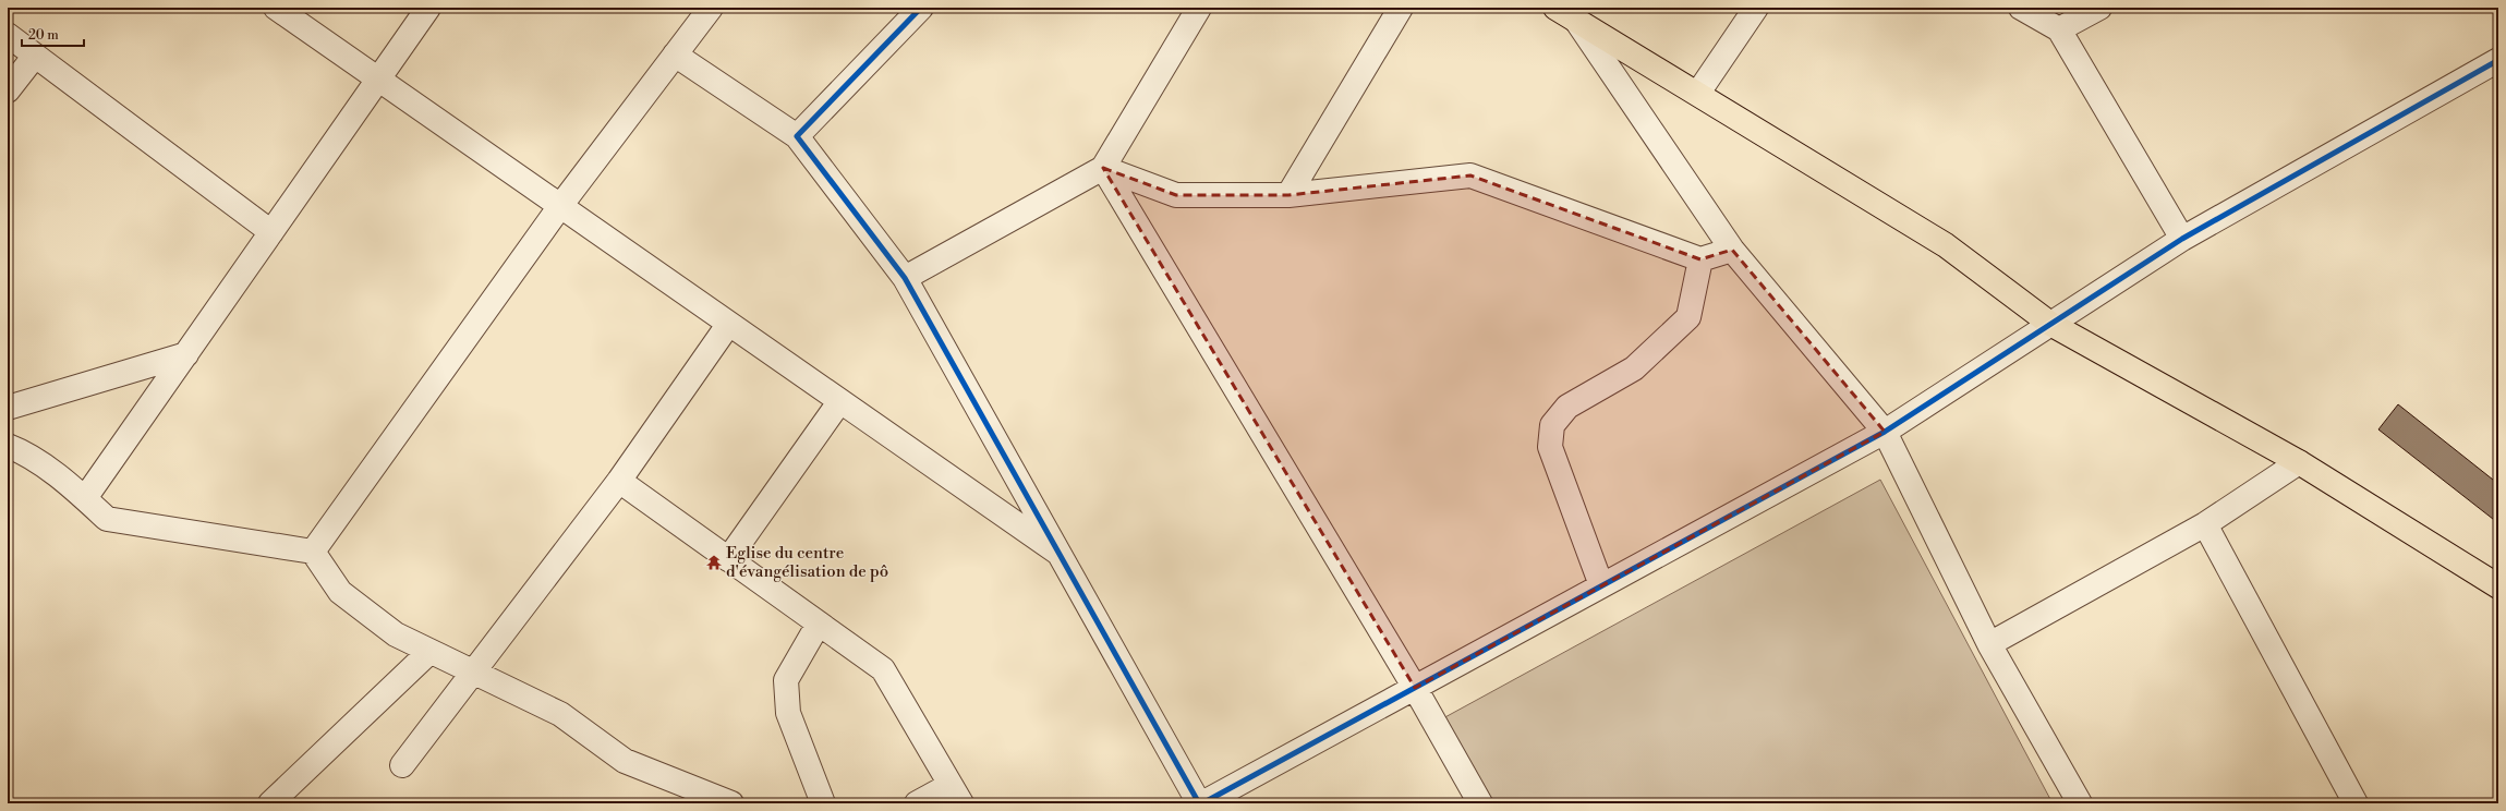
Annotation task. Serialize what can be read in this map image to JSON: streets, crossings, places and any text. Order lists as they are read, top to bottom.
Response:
{
  "places": {
    "temple": ["Eglise du centre d'évangélisation de pô"]
  },
  "scale_bar": "20 m"
}
